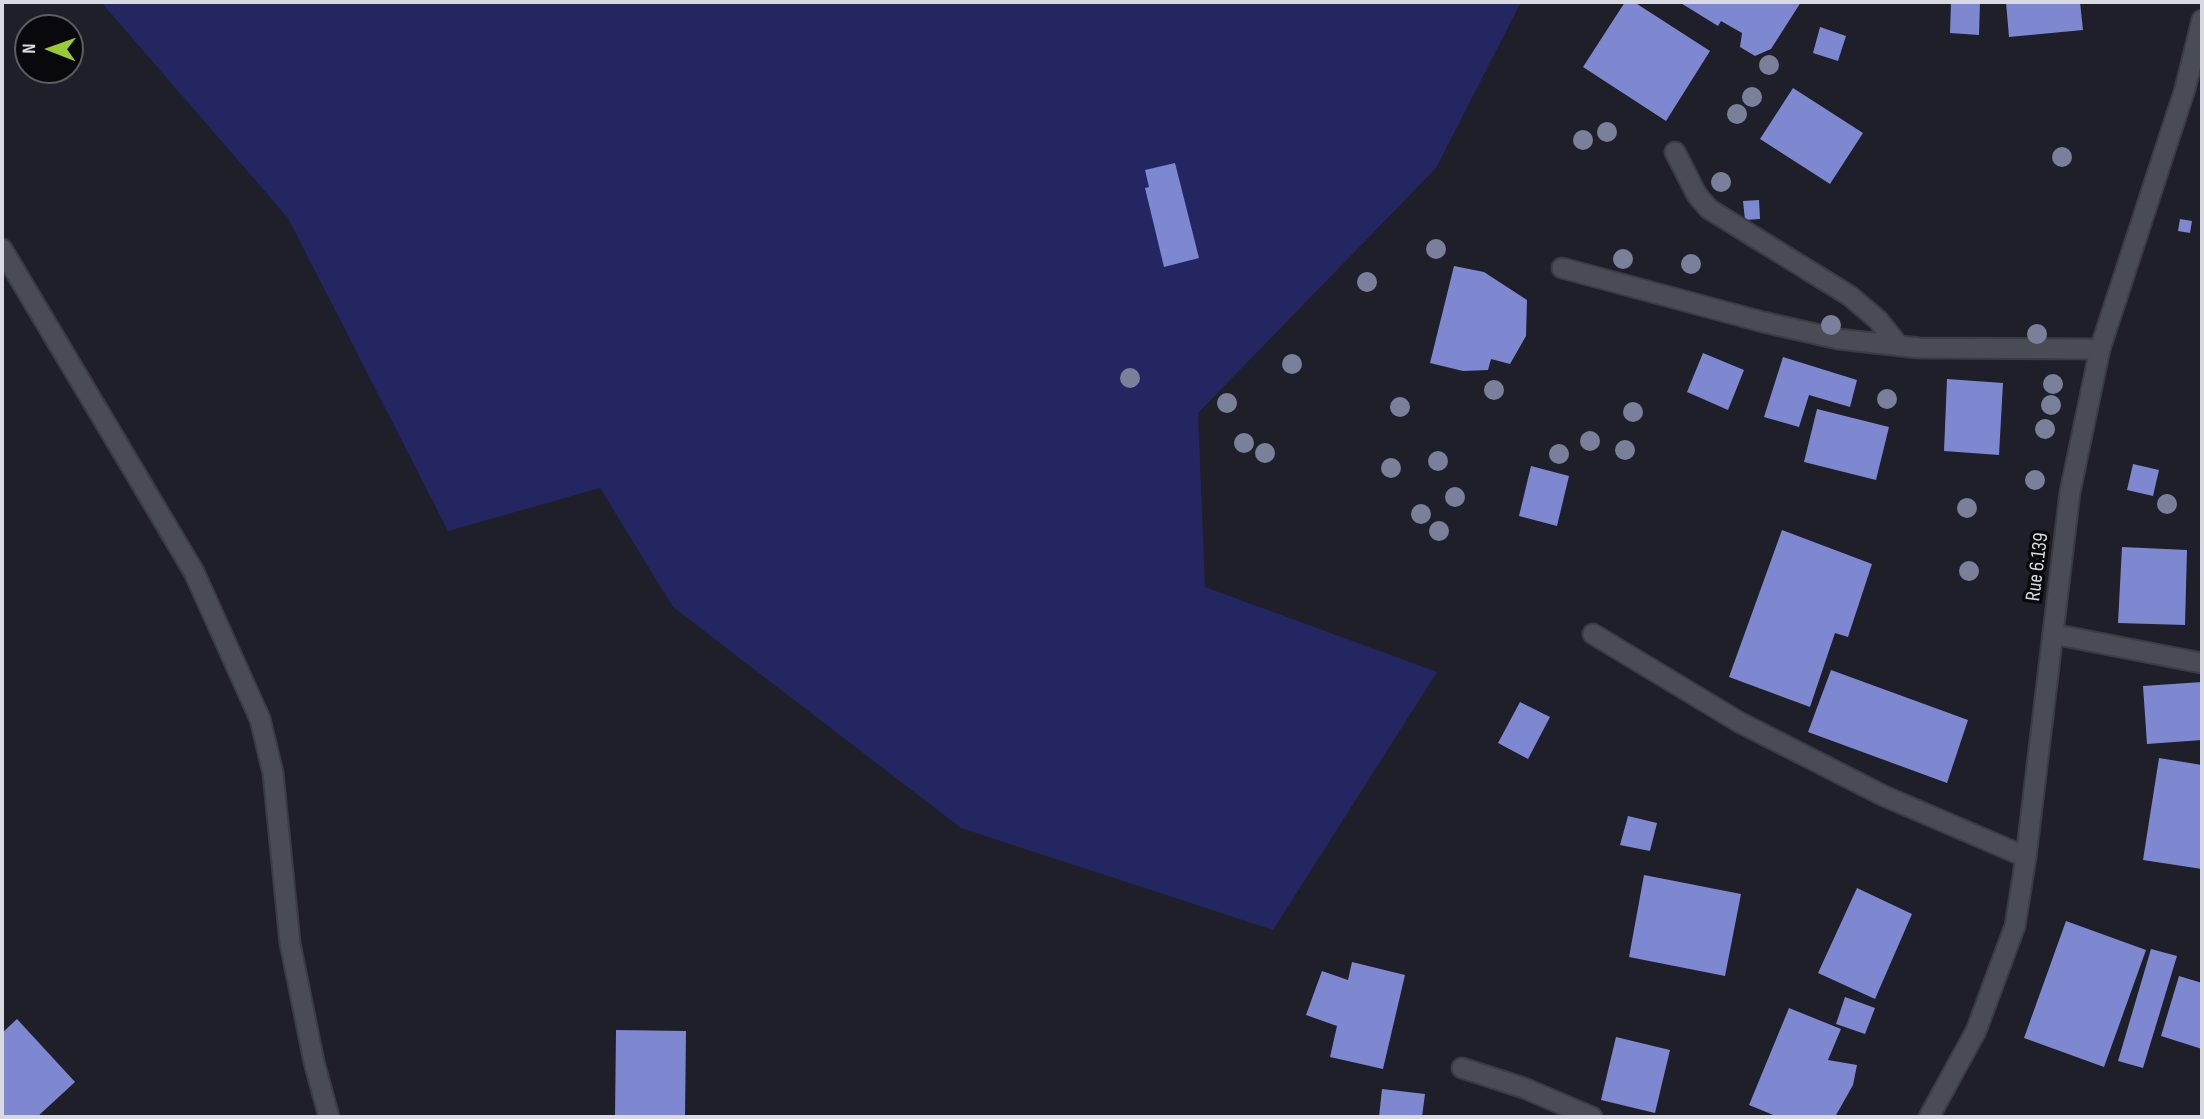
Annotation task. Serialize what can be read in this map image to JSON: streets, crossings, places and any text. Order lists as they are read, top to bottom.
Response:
{
  "streets": {
    "street": ["Rue 6.139"]
  },
  "north": "left"
}
